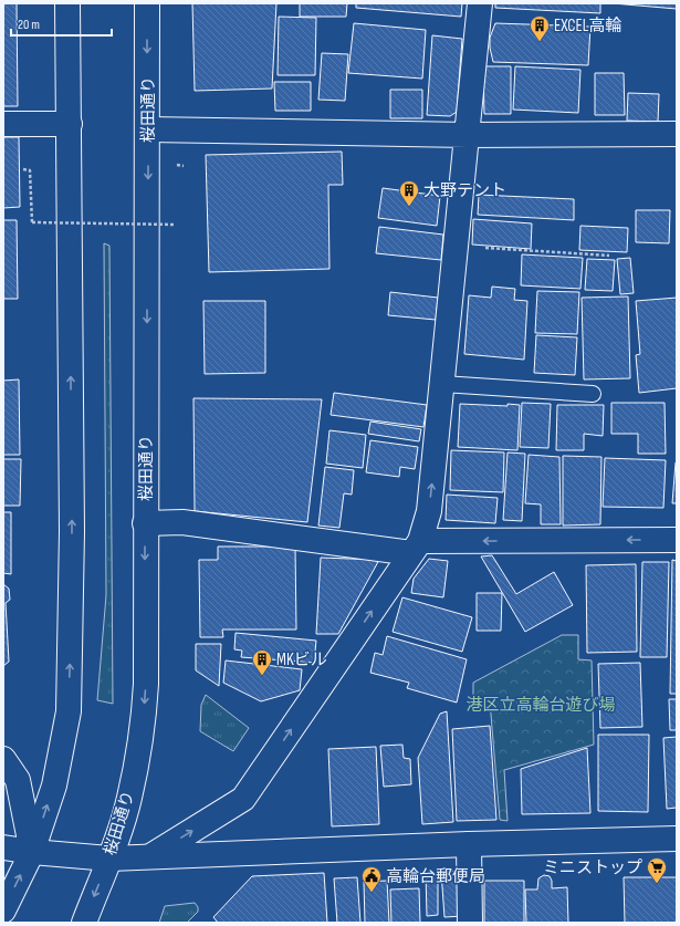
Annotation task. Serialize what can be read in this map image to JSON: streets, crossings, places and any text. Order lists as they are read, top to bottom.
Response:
{
  "streets": {
    "main road": ["桜田通り"]
  },
  "parks": ["港区立高輪台遊び場"],
  "places": {
    "building": ["EXCEL高輪", "大野テント", "MKビル"],
    "supermarket": ["ミニストップ"],
    "public building": ["高輪台郵便局"]
  },
  "scale_bar": "20 m"
}
